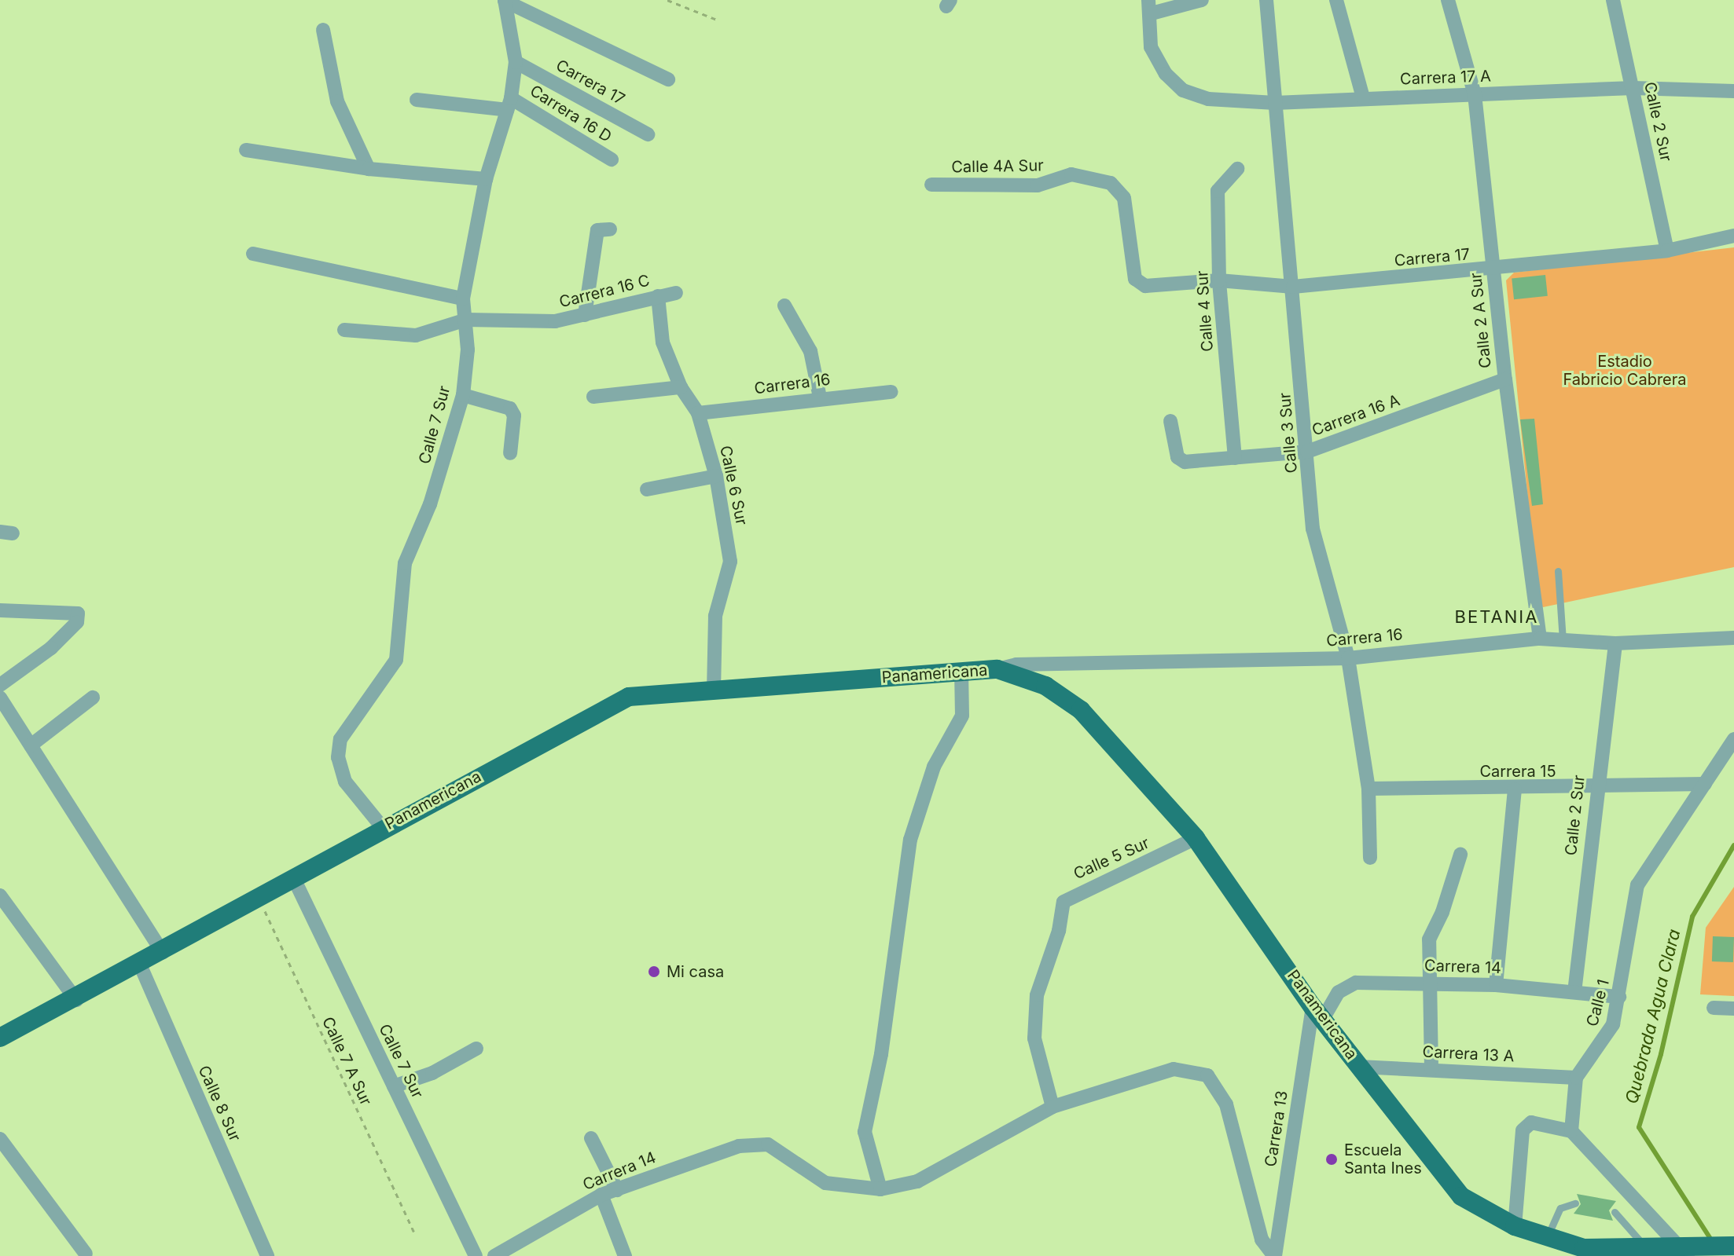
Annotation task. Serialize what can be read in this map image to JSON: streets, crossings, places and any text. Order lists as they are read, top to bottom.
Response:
{
  "streets": {
    "main road": ["Panamericana"],
    "street": [
      "Carrera 17 A",
      "Carrera 17",
      "Carrera 16 D",
      "Calle 2 Sur",
      "Calle 4A Sur",
      "Carrera 16 C",
      "Calle 4 Sur",
      "Calle 2 A Sur",
      "Carrera 16",
      "Carrera 16 A",
      "Calle 7 Sur",
      "Calle 3 Sur",
      "Calle 6 Sur",
      "Carrera 15",
      "Calle 5 Sur",
      "Carrera 14",
      "Calle 1",
      "Carrera 13 A",
      "Calle 8 Sur",
      "Carrera 13"
    ],
    "path": ["Calle 7 A Sur"]
  },
  "crossings": [
    ["Carrera 17 A", "Calle 2 Sur"],
    ["Carrera 17 A", "Calle 2 A Sur"],
    ["Carrera 17 A", "Calle 3 Sur"],
    ["Carrera 17", "Calle 2 Sur"],
    ["Carrera 17", "Calle 4A Sur"],
    ["Carrera 17", "Calle 4 Sur"],
    ["Carrera 17", "Calle 2 A Sur"],
    ["Carrera 17", "Calle 7 Sur"],
    ["Carrera 17", "Calle 3 Sur"],
    ["Carrera 16 D", "Calle 7 Sur"],
    ["Calle 2 Sur", "Carrera 16"],
    ["Calle 2 Sur", "Carrera 15"],
    ["Calle 2 Sur", "Carrera 14"],
    ["Carrera 16 C", "Calle 7 Sur"],
    ["Carrera 16 C", "Calle 6 Sur"],
    ["Calle 4 Sur", "Carrera 16 A"],
    ["Calle 2 A Sur", "Carrera 16"],
    ["Calle 2 A Sur", "Carrera 16 A"],
    ["Carrera 16", "Calle 3 Sur"],
    ["Carrera 16", "Calle 6 Sur"],
    ["Carrera 16", "Panamericana"],
    ["Carrera 16 A", "Calle 3 Sur"],
    ["Calle 7 Sur", "Panamericana"],
    ["Calle 3 Sur", "Carrera 15"],
    ["Calle 6 Sur", "Panamericana"],
    ["Panamericana", "Calle 5 Sur"],
    ["Panamericana", "Carrera 14"],
    ["Panamericana", "Carrera 13 A"],
    ["Panamericana", "Calle 7 A Sur"],
    ["Panamericana", "Calle 8 Sur"],
    ["Panamericana", "Carrera 13"],
    ["Carrera 15", "Calle 1"],
    ["Carrera 14", "Calle 1"],
    ["Carrera 14", "Carrera 13"],
    ["Calle 1", "Carrera 13 A"]
  ],
  "districts": ["BETANIA"],
  "water": ["Quebrada Agua Clara"],
  "parks": ["Estadio Fabricio Cabrera"],
  "places": ["Mi casa", "Escuela Santa Ines"]
}
